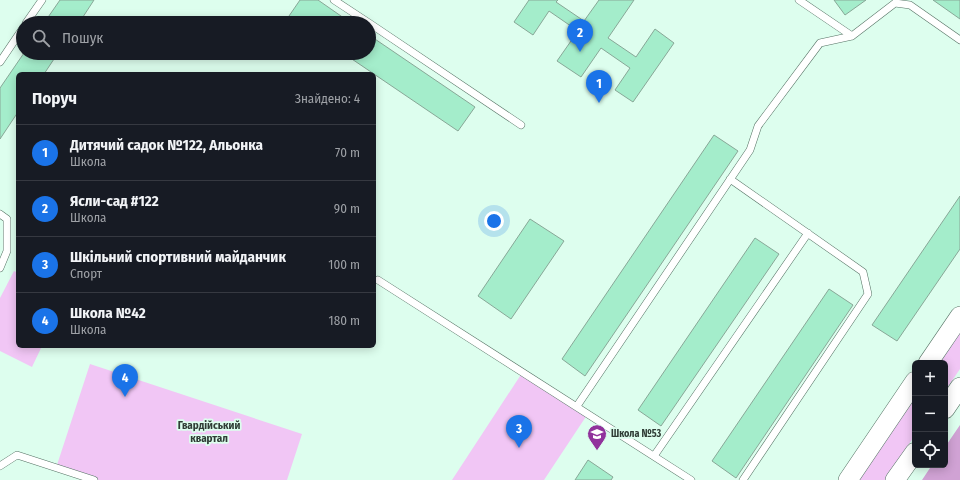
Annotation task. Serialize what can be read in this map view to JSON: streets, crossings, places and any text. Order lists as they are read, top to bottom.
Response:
{
  "districts": ["Гвардійський квартал"],
  "places": {
    "school or university": ["Школа №53"]
  },
  "page": {
    "search": "Пошук",
    "pins": [
      "2",
      "1",
      "4",
      "3"
    ],
    "heading": ["Поруч", "Знайдено: 4"],
    "list": [
      {
        "mark": "1",
        "name": "Дитячий садок №122, Альонка",
        "note": "Школа",
        "value": "70 m"
      },
      {
        "mark": "2",
        "name": "Ясли-сад #122",
        "note": "Школа",
        "value": "90 m"
      },
      {
        "mark": "3",
        "name": "Шкільний спортивний майданчик",
        "note": "Спорт",
        "value": "100 m"
      },
      {
        "mark": "4",
        "name": "Школа №42",
        "note": "Школа",
        "value": "180 m"
      }
    ],
    "map_buttons": ["+", "−"]
  }
}
